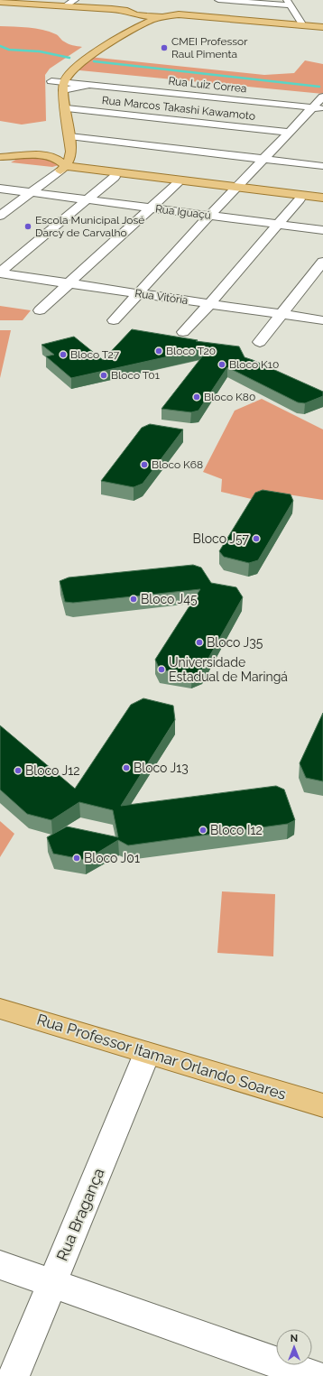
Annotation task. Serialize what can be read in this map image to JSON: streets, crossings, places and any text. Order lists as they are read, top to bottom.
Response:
{
  "streets": {
    "main road": ["Rua Professor Itamar Orlando Soares"],
    "street": [
      "Rua Luiz Correa",
      "Rua Marcos Takashi Kawamoto",
      "Rua Iguaçú",
      "Rua Vitória",
      "Rua Bragança"
    ]
  },
  "crossings": [
    ["Rua Professor Itamar Orlando Soares", "Rua Bragança"]
  ],
  "places": [
    "CMEI Professor Raul Pimenta",
    "Escola Municipal José Darcy de Carvalho",
    "Bloco T20",
    "Bloco T27",
    "Bloco K10",
    "Bloco T01",
    "Bloco K80",
    "Bloco K68",
    "Bloco J57",
    "Bloco J45",
    "Bloco J35",
    "Universidade Estadual de Maringá",
    "Bloco J13",
    "Bloco J12",
    "Bloco I12",
    "Bloco J01"
  ],
  "north": "top"
}
